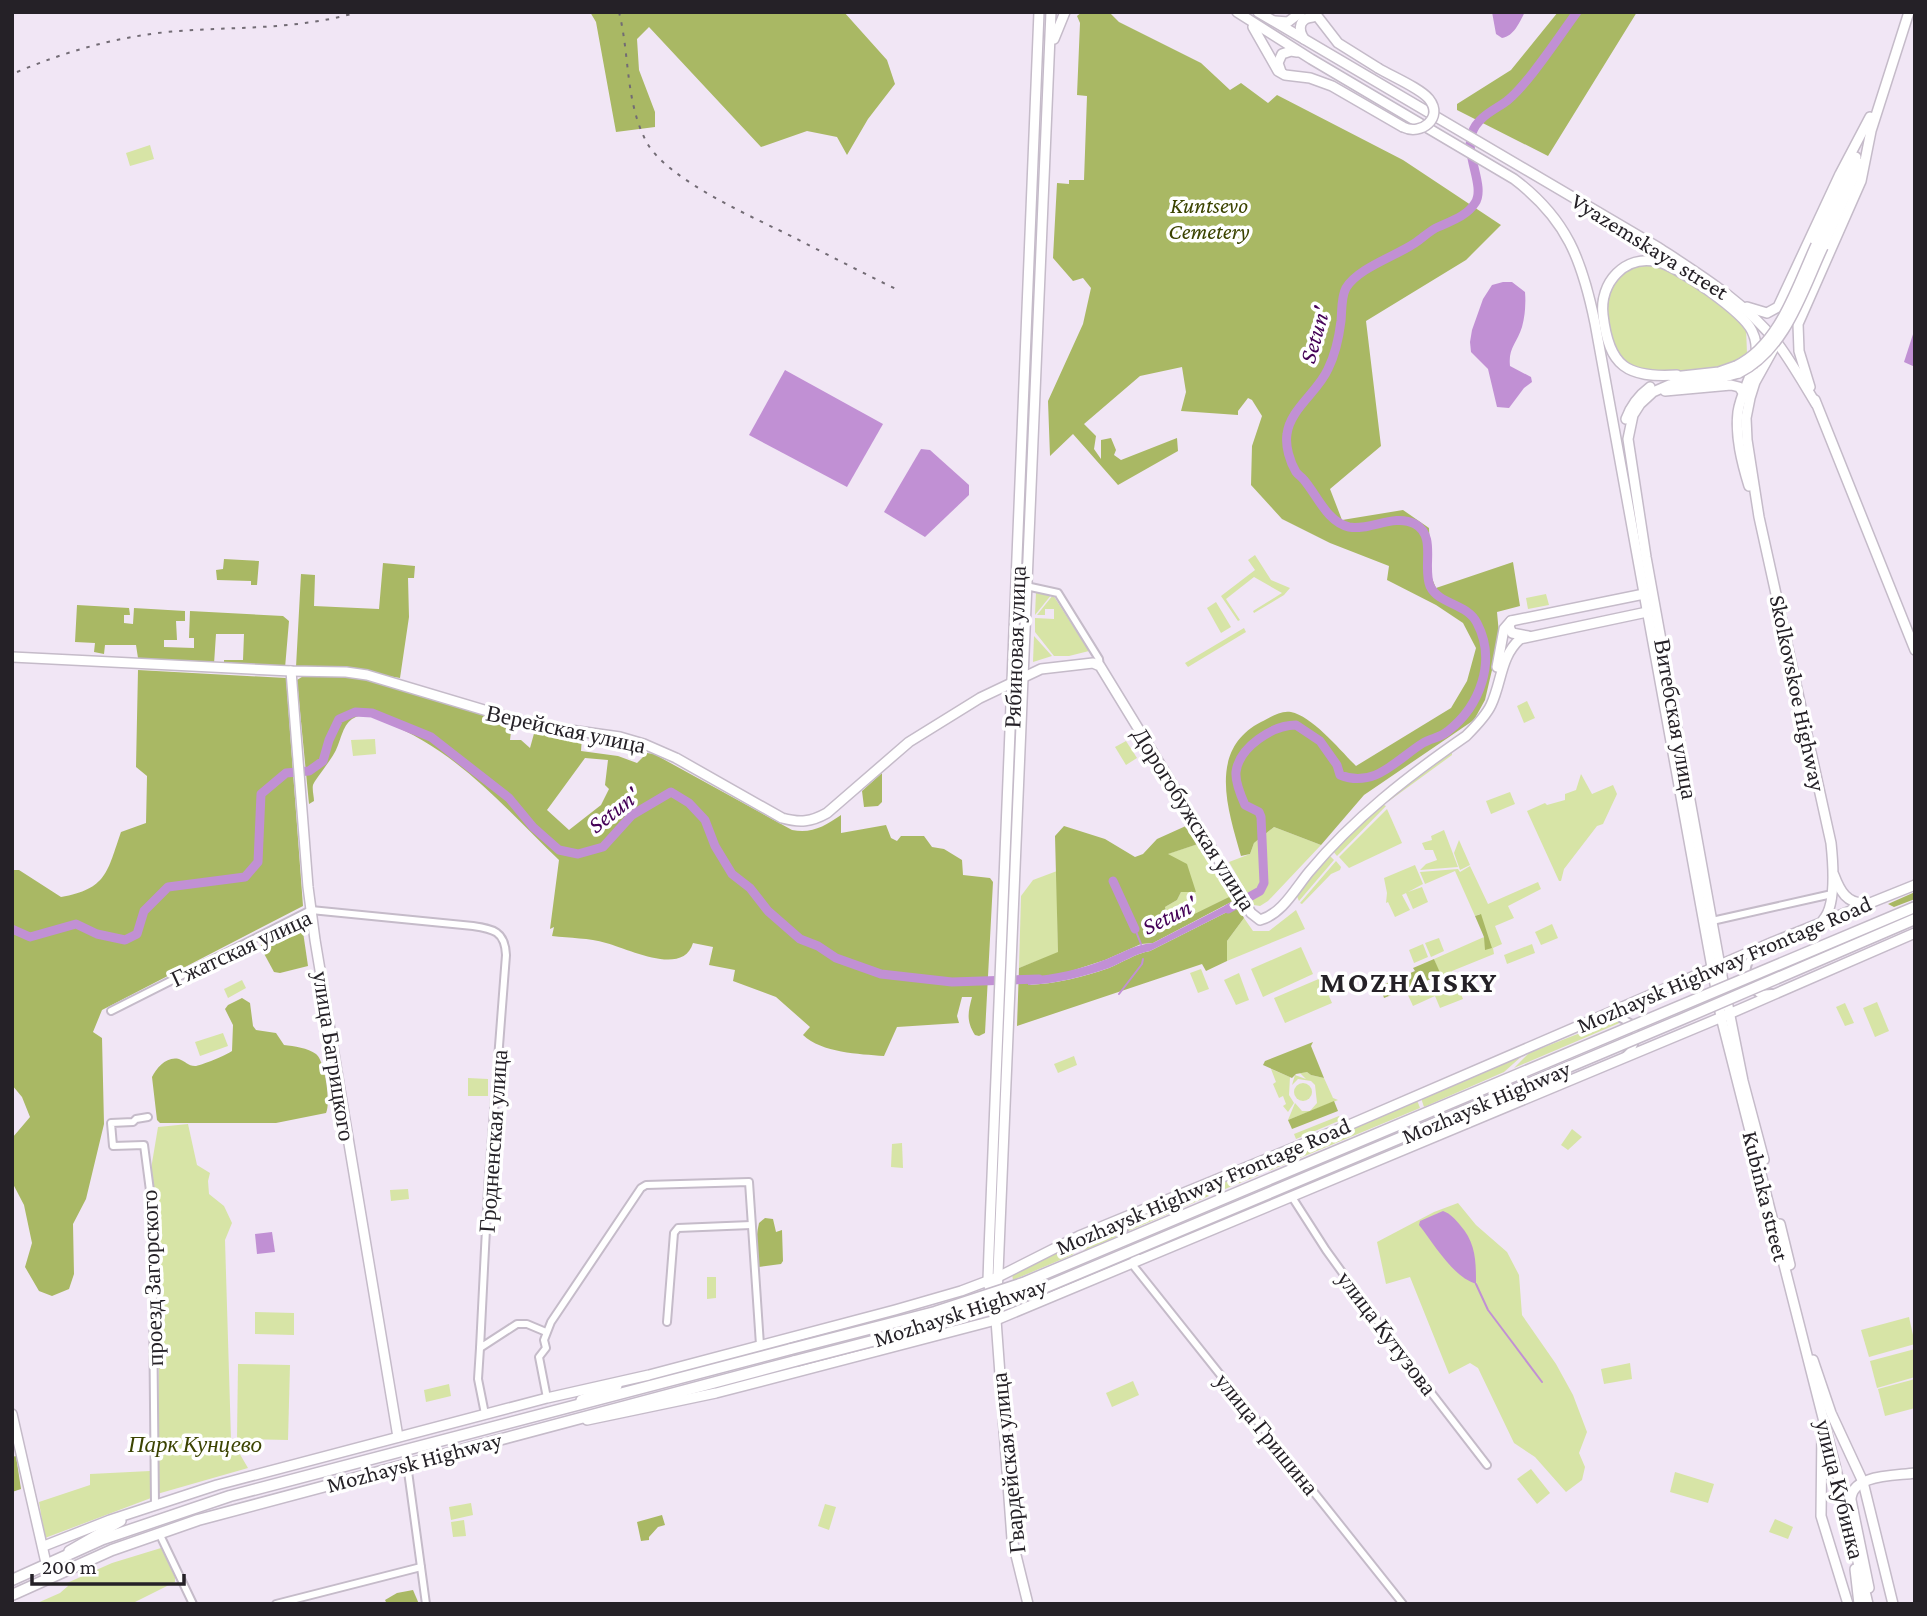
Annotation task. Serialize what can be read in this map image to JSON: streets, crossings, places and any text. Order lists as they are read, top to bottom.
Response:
{
  "streets": {
    "main road": [
      "Vyazemskaya street",
      "Рябиновая улица",
      "Skolkovskoe Highway",
      "Витебская улица",
      "Верейская улица",
      "Дорогобужская улица",
      "Mozhaysk Highway Frontage Road",
      "улица Багрицкого",
      "Mozhaysk Highway",
      "Kubinka street",
      "Гвардейская улица",
      "улица Кубинка"
    ],
    "street": [
      "Гжатская улица",
      "Гродненская улица",
      "проезд Загорского",
      "улица Кутузова",
      "улица Гришина"
    ]
  },
  "crossings": [
    ["Рябиновая улица", "Верейская улица"],
    ["Рябиновая улица", "Дорогобужская улица"],
    ["Рябиновая улица", "Mozhaysk Highway Frontage Road"],
    ["Рябиновая улица", "Гвардейская улица"],
    ["Skolkovskoe Highway", "Mozhaysk Highway Frontage Road"],
    ["Витебская улица", "Mozhaysk Highway Frontage Road"],
    ["Верейская улица", "Дорогобужская улица"],
    ["Верейская улица", "улица Багрицкого"],
    ["Гжатская улица", "улица Багрицкого"],
    ["Гжатская улица", "Гродненская улица"],
    ["Mozhaysk Highway Frontage Road", "улица Багрицкого"],
    ["Mozhaysk Highway Frontage Road", "Mozhaysk Highway"],
    ["Mozhaysk Highway Frontage Road", "Гродненская улица"],
    ["Mozhaysk Highway Frontage Road", "Kubinka street"],
    ["Mozhaysk Highway Frontage Road", "проезд Загорского"],
    ["Mozhaysk Highway Frontage Road", "улица Кутузова"],
    ["Mozhaysk Highway Frontage Road", "улица Гришина"],
    ["Mozhaysk Highway Frontage Road", "Гвардейская улица"],
    ["Kubinka street", "улица Кубинка"]
  ],
  "districts": ["MOZHAISKY"],
  "water": ["Setun'"],
  "parks": ["Kuntsevo Cemetery", "Парк Кунцево"],
  "scale_bar": "200 m"
}
